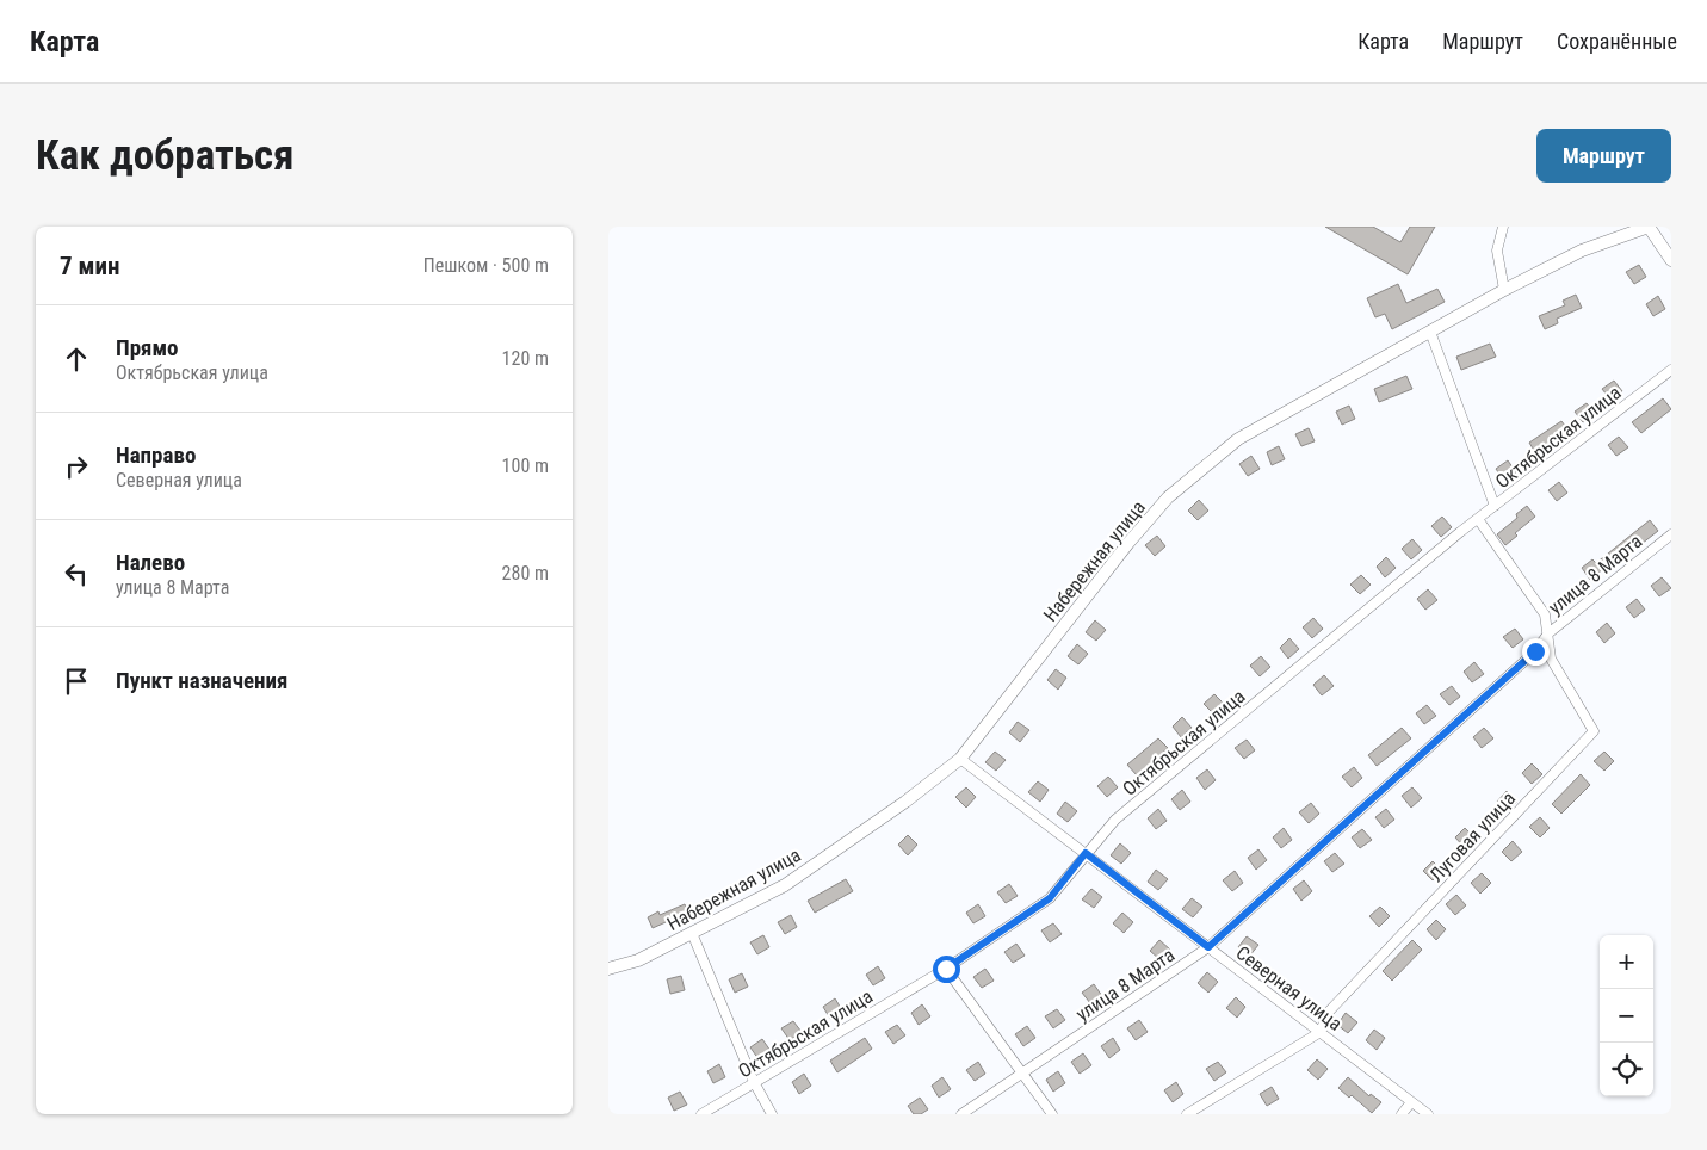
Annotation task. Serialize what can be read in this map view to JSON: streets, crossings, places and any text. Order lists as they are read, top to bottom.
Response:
{
  "streets": {
    "street": [
      "Октябрьская улица",
      "Набережная улица",
      "улица 8 Марта",
      "Луговая улица",
      "Северная улица"
    ]
  },
  "crossings": [
    ["Октябрьская улица", "Луговая улица"],
    ["Октябрьская улица", "Северная улица"],
    ["Набережная улица", "Северная улица"],
    ["улица 8 Марта", "Луговая улица"],
    ["улица 8 Марта", "Северная улица"],
    ["Луговая улица", "Северная улица"]
  ],
  "page": {
    "header": "Карта",
    "nav": ["Карта", "Маршрут", "Сохранённые"],
    "buttons": "Маршрут",
    "title": "Как добраться",
    "heading": ["7 мин", "Пешком · 500 m"],
    "list": [
      ["Прямо", "Октябрьская улица", "120 m"],
      ["Направо", "Северная улица", "100 m"],
      ["Налево", "улица 8 Марта", "280 m"],
      "Пункт назначения"
    ],
    "map_buttons": ["+", "−"]
  }
}
